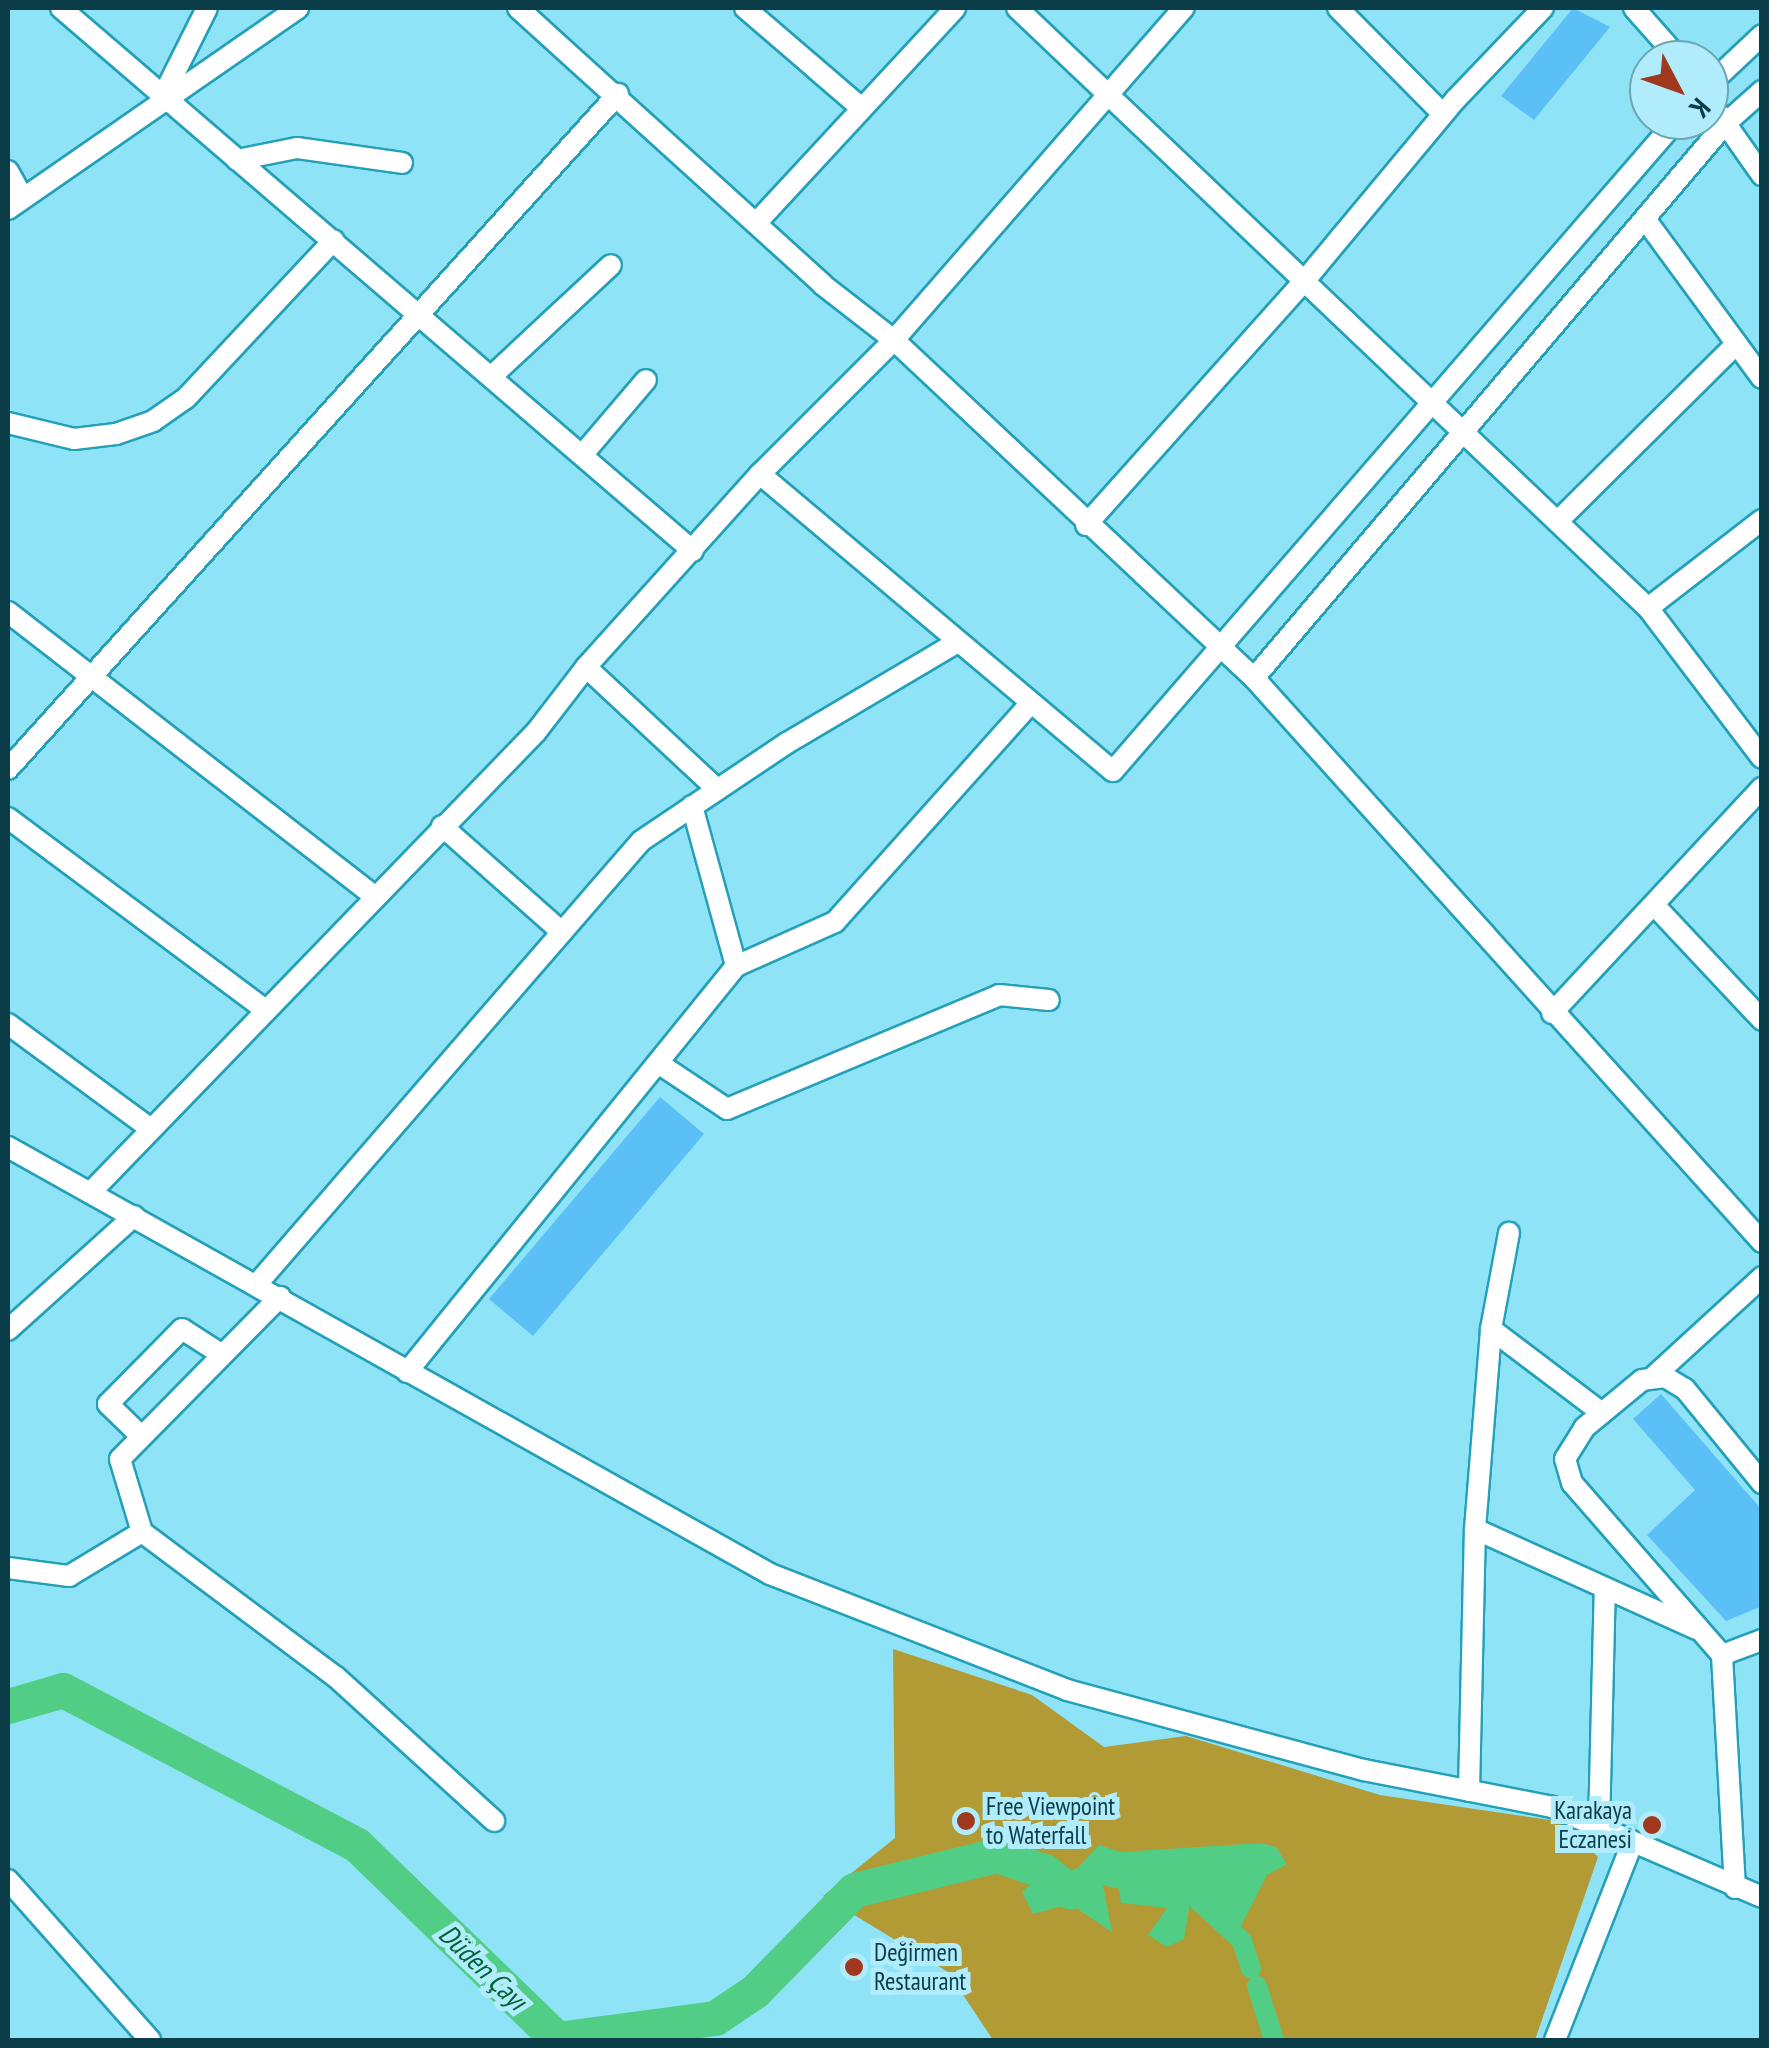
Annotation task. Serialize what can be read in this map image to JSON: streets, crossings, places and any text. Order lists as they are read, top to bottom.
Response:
{
  "water": ["Düden Çayı"],
  "places": ["Free Viewpoint to Waterfall", "Karakaya Eczanesi", "Değirmen Restaurant"],
  "north": "bottom right"
}
